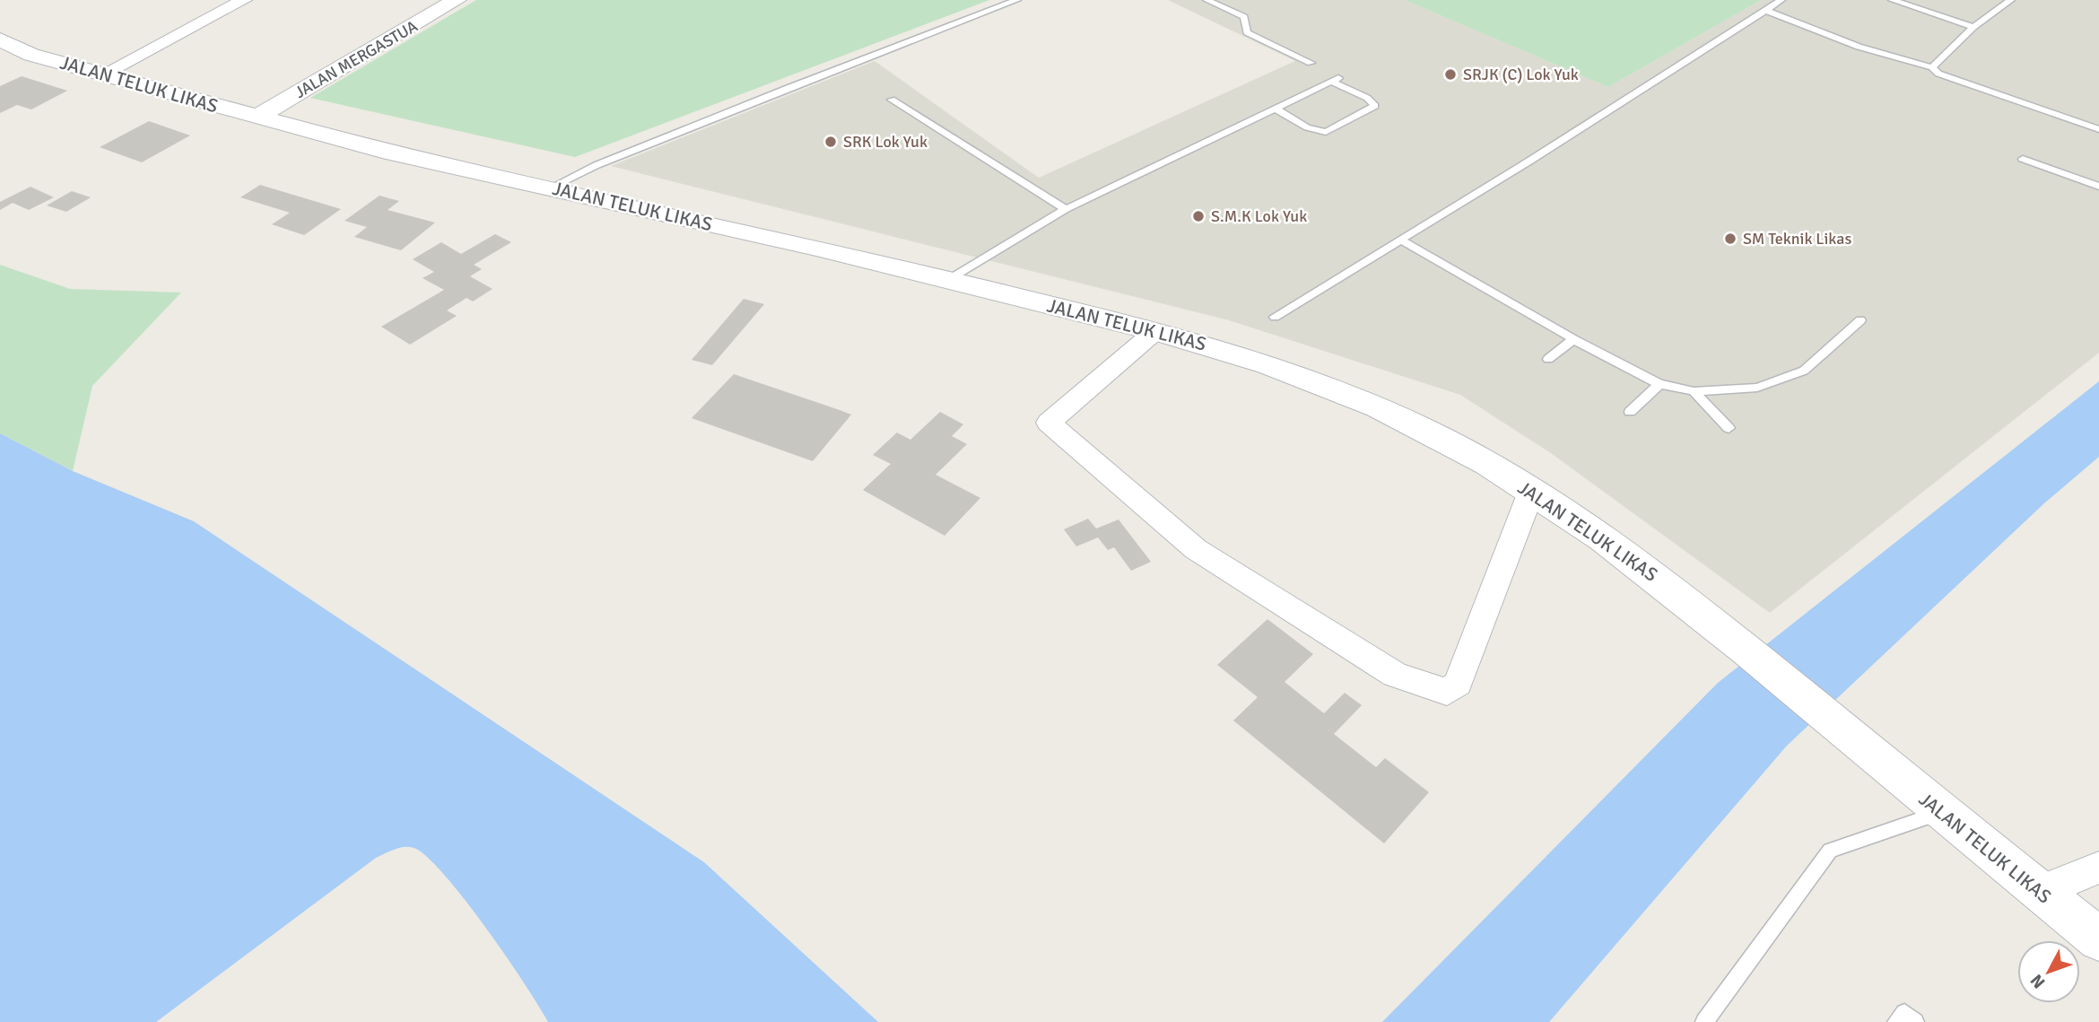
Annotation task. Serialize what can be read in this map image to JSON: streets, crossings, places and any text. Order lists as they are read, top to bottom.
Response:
{
  "streets": {
    "street": ["JALAN MERGASTUA", "JALAN TELUK LIKAS"]
  },
  "crossings": [
    ["JALAN MERGASTUA", "JALAN TELUK LIKAS"]
  ],
  "places": [
    "SRJK (C) Lok Yuk",
    "SRK Lok Yuk",
    "S.M.K Lok Yuk",
    "SM Teknik Likas"
  ],
  "north": "bottom left"
}
